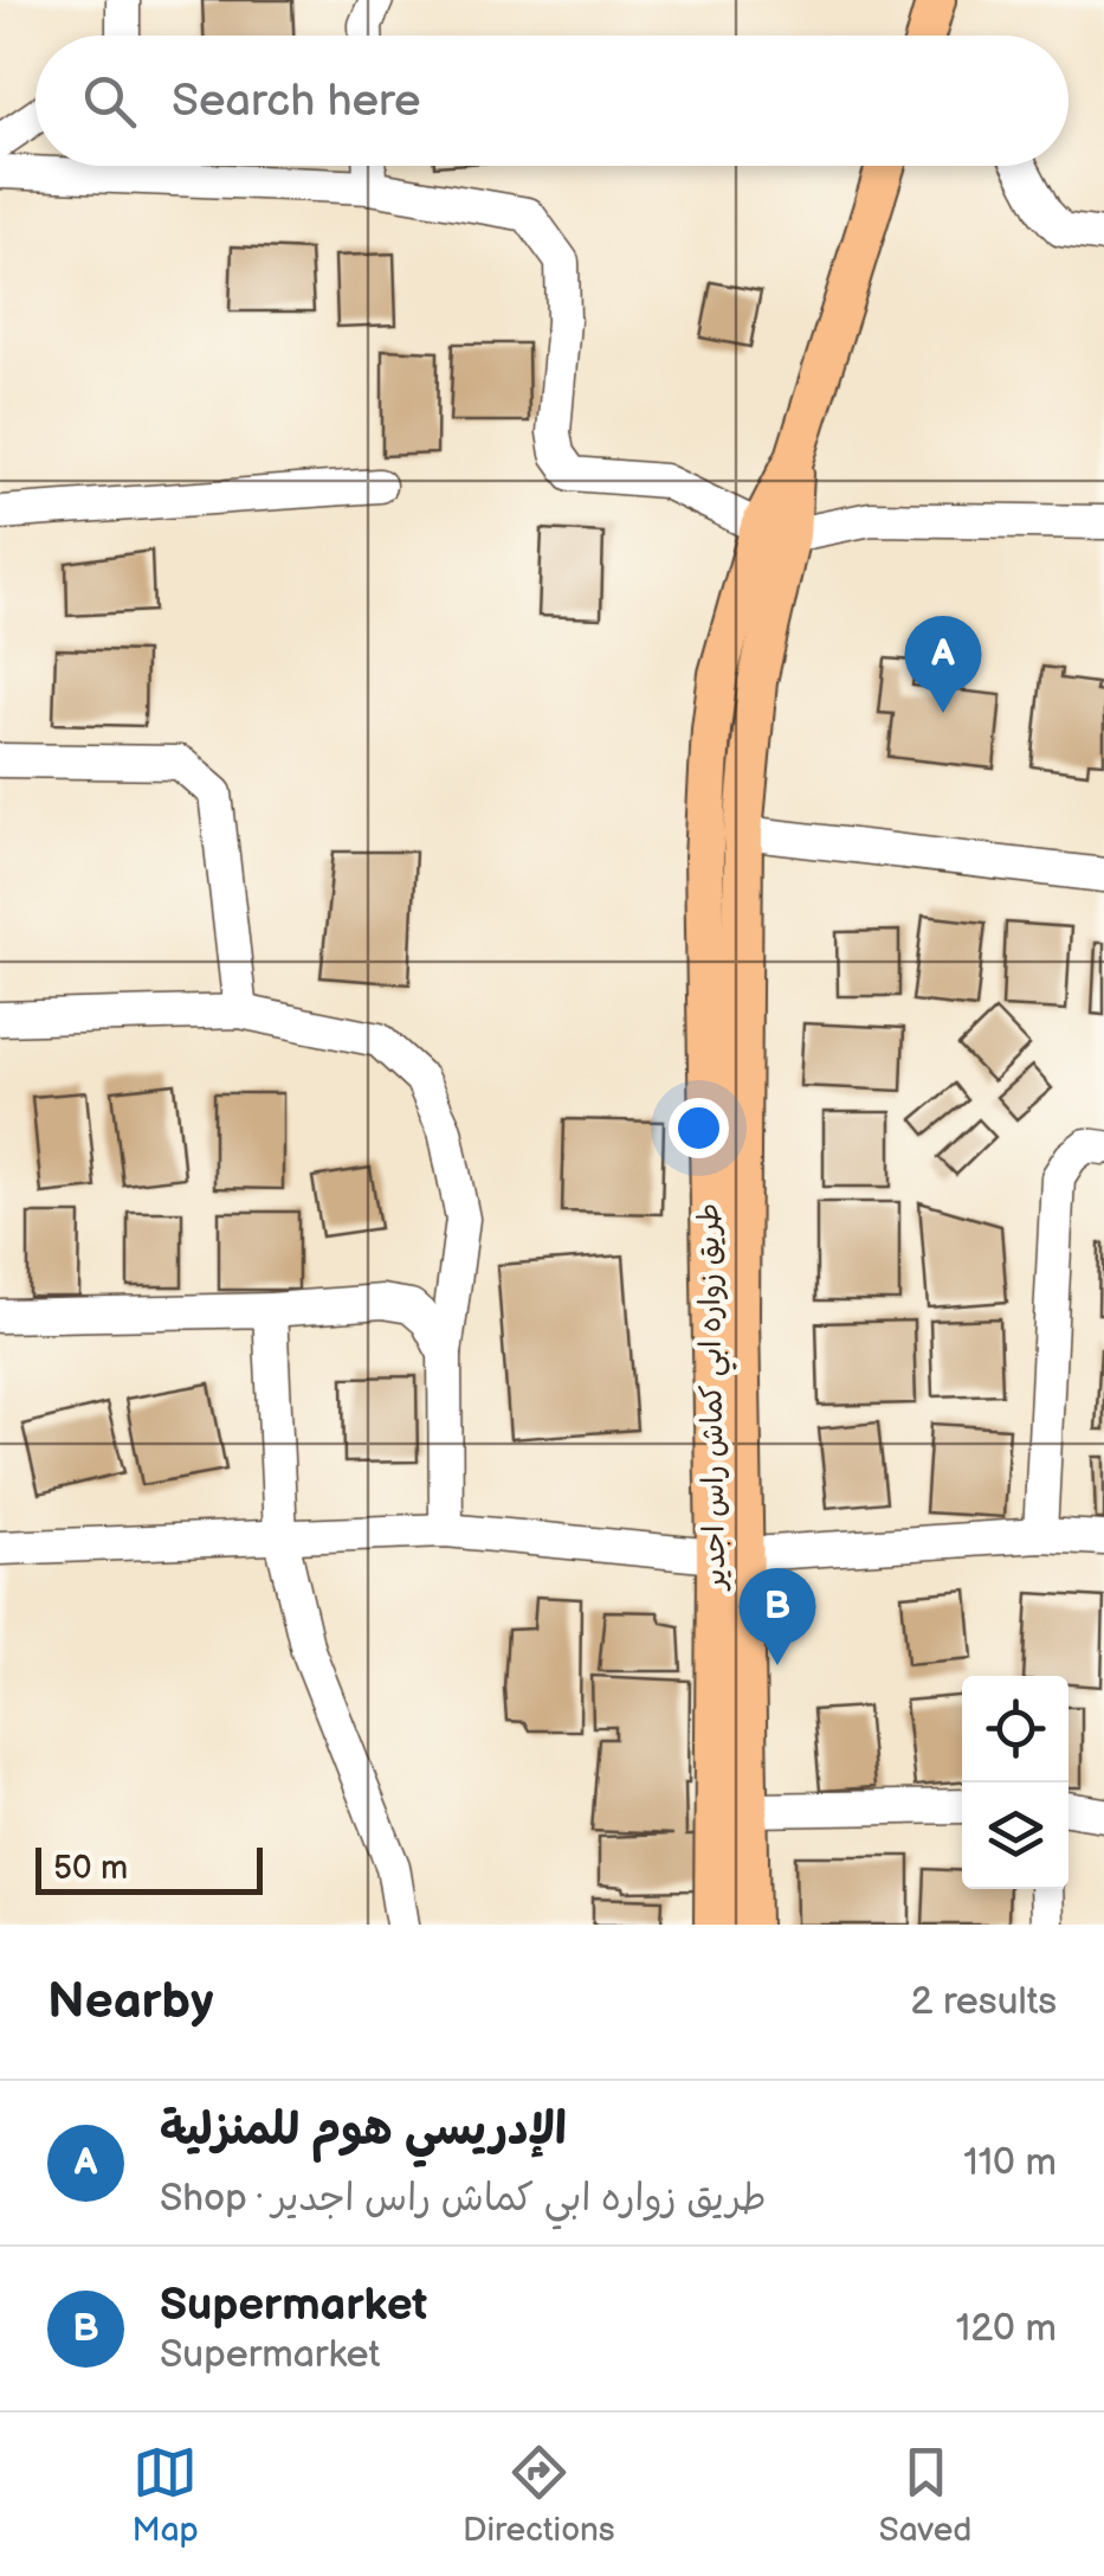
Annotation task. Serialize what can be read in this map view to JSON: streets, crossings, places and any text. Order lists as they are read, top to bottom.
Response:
{
  "streets": {
    "main road": ["طريق زواره ابي كماش راس اجدير"]
  },
  "scale_bar": "50 m",
  "page": {
    "search": "Search here",
    "pins": ["A", "B"],
    "scale": "50 m",
    "heading": ["Nearby", "2 results"],
    "list": [
      {
        "mark": "A",
        "name": "الإدريسي هوم للمنزلية",
        "note": "Shop · طريق زواره ابي كماش راس اجدير",
        "value": "110 m"
      },
      {
        "mark": "B",
        "name": "Supermarket",
        "note": "Supermarket",
        "value": "120 m"
      }
    ],
    "nav": ["Map", "Directions", "Saved"]
  }
}
